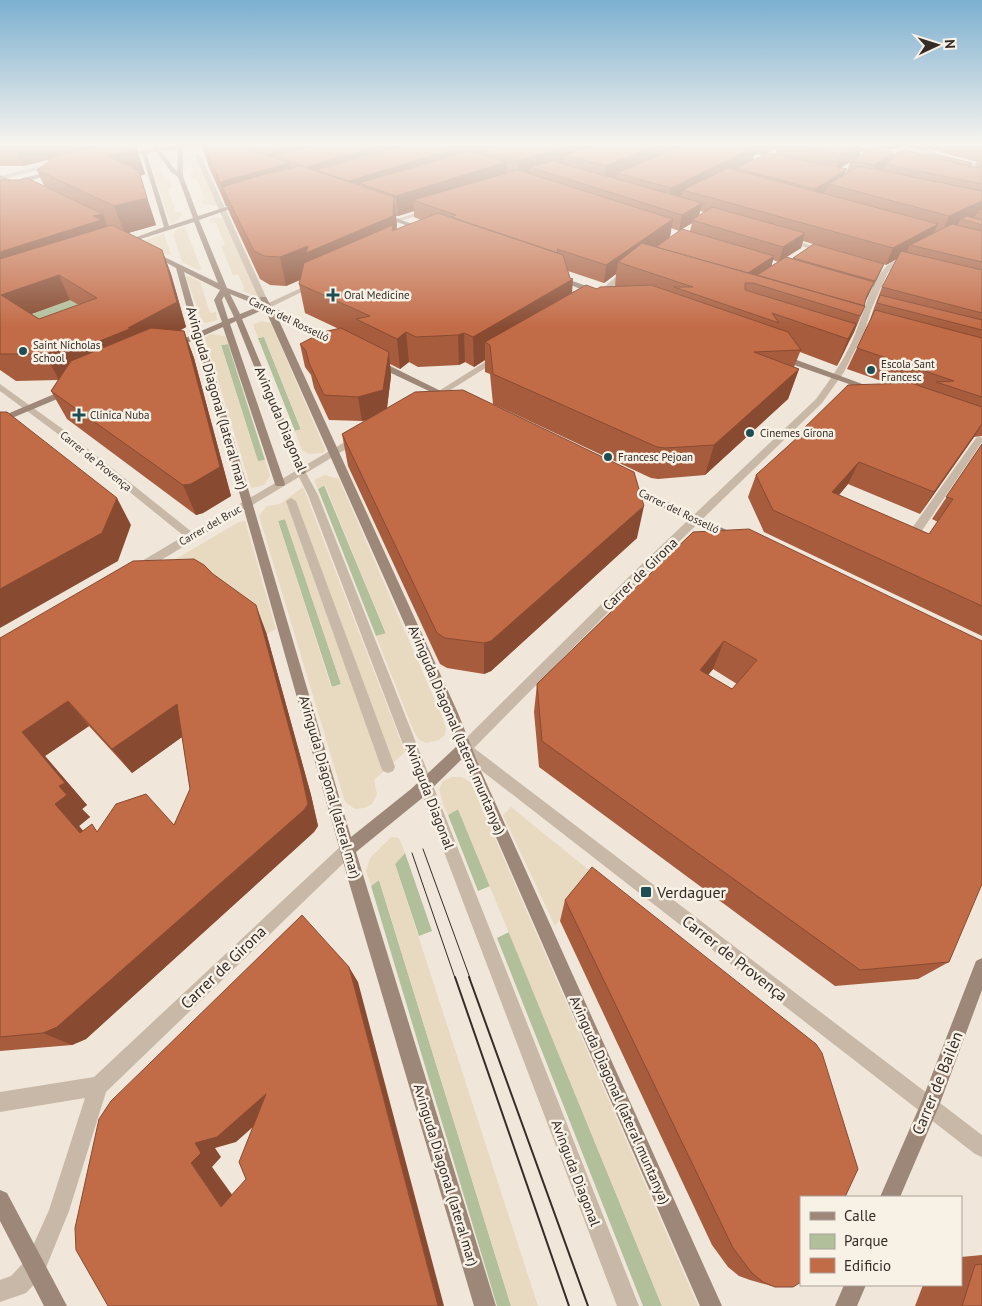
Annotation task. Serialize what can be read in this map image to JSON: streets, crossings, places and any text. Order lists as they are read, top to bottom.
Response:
{
  "streets": {
    "street": [
      "Carrer del Rosselló",
      "Avinguda Diagonal (lateral mar)",
      "Avinguda Diagonal",
      "Carrer de Provença",
      "Carrer del Bruc",
      "Carrer de Girona",
      "Avinguda Diagonal (lateral muntanya)",
      "Carrer de Bailèn"
    ]
  },
  "crossings": [
    ["Carrer del Rosselló", "Avinguda Diagonal (lateral mar)"],
    ["Carrer del Rosselló", "Avinguda Diagonal"],
    ["Carrer del Rosselló", "Carrer de Girona"],
    ["Carrer del Rosselló", "Avinguda Diagonal (lateral muntanya)"],
    ["Avinguda Diagonal (lateral mar)", "Carrer del Bruc"],
    ["Avinguda Diagonal (lateral mar)", "Carrer de Girona"],
    ["Avinguda Diagonal", "Carrer del Bruc"],
    ["Carrer de Provença", "Carrer del Bruc"],
    ["Carrer de Provença", "Carrer de Girona"],
    ["Carrer de Provença", "Avinguda Diagonal (lateral muntanya)"],
    ["Carrer de Provença", "Carrer de Bailèn"],
    ["Carrer del Bruc", "Avinguda Diagonal (lateral muntanya)"],
    ["Carrer de Girona", "Avinguda Diagonal (lateral muntanya)"]
  ],
  "places": {
    "health": ["Oral Medicine", "Clinica Nuba"],
    "other": [
      "Saint Nicholas School",
      "Escola Sant Francesc",
      "Cinemes Girona",
      "Francesc Pejoan"
    ],
    "transit": ["Verdaguer"]
  },
  "legend": ["Calle", "Parque", "Edificio"],
  "north": "right"
}
